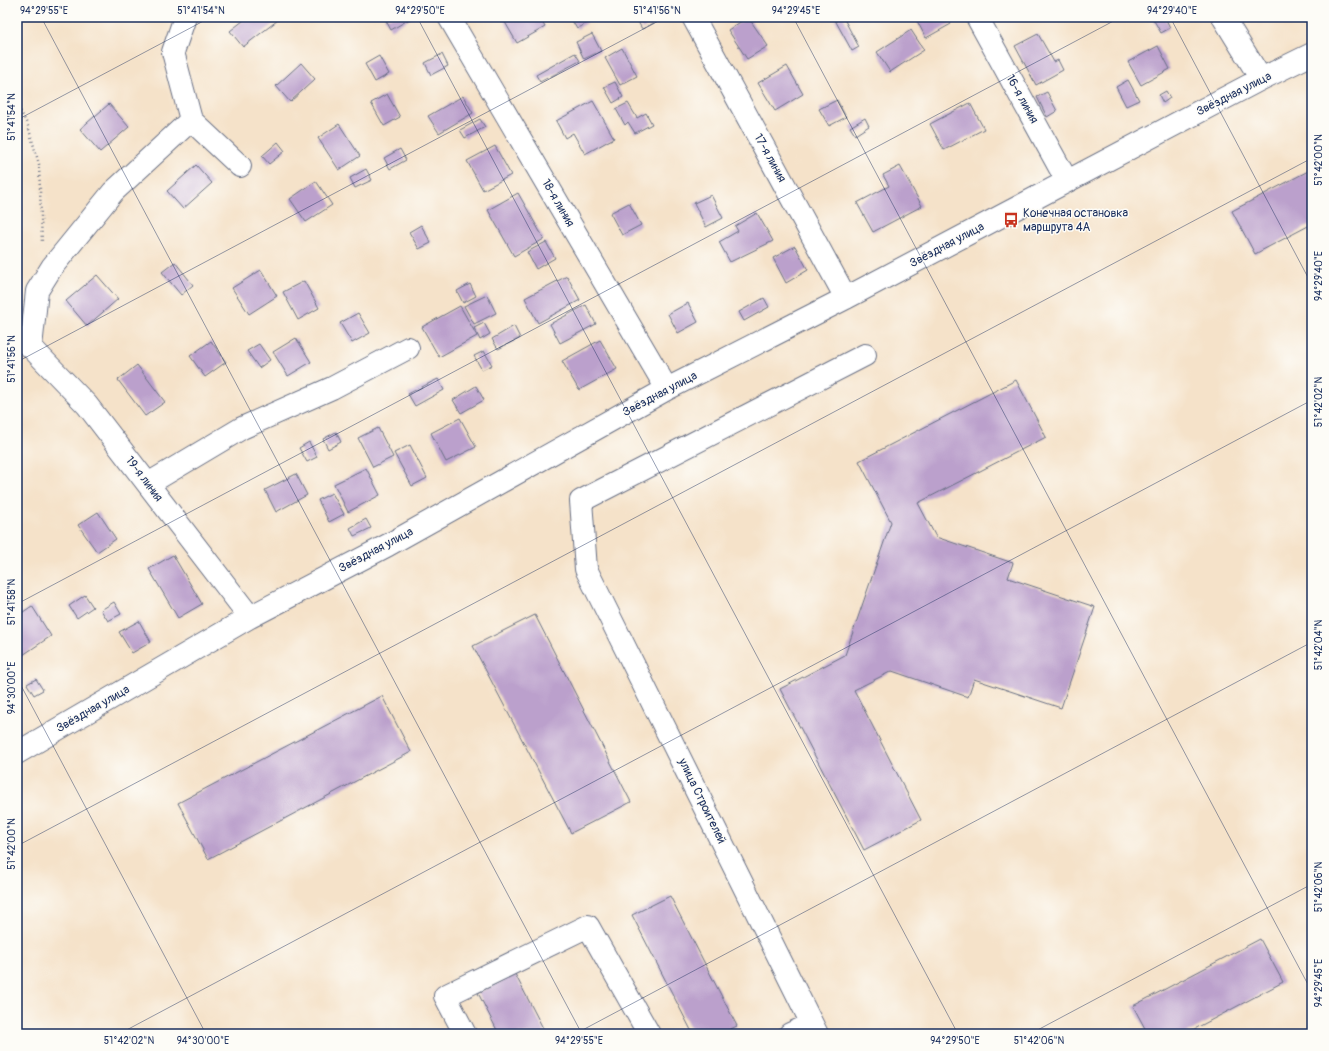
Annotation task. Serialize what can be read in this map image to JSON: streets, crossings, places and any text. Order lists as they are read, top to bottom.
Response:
{
  "streets": {
    "street": [
      "Звёздная улица",
      "16-я линия",
      "17-я линия",
      "18-я линия",
      "19-я линия",
      "улица Строителей"
    ]
  },
  "crossings": [
    ["Звёздная улица", "16-я линия"],
    ["Звёздная улица", "17-я линия"],
    ["Звёздная улица", "18-я линия"],
    ["Звёздная улица", "19-я линия"]
  ],
  "places": {
    "bus stop": ["Конечная остановка маршрута 4А"]
  },
  "coordinates": [
    "94°29'55\"E",
    "51°41'54\"N",
    "94°29'50\"E",
    "51°41'56\"N",
    "94°29'45\"E",
    "94°29'40\"E",
    "51°42'00\"N",
    "51°42'02\"N",
    "51°41'58\"N",
    "51°42'04\"N",
    "94°30'00\"E",
    "51°42'06\"N"
  ]
}
